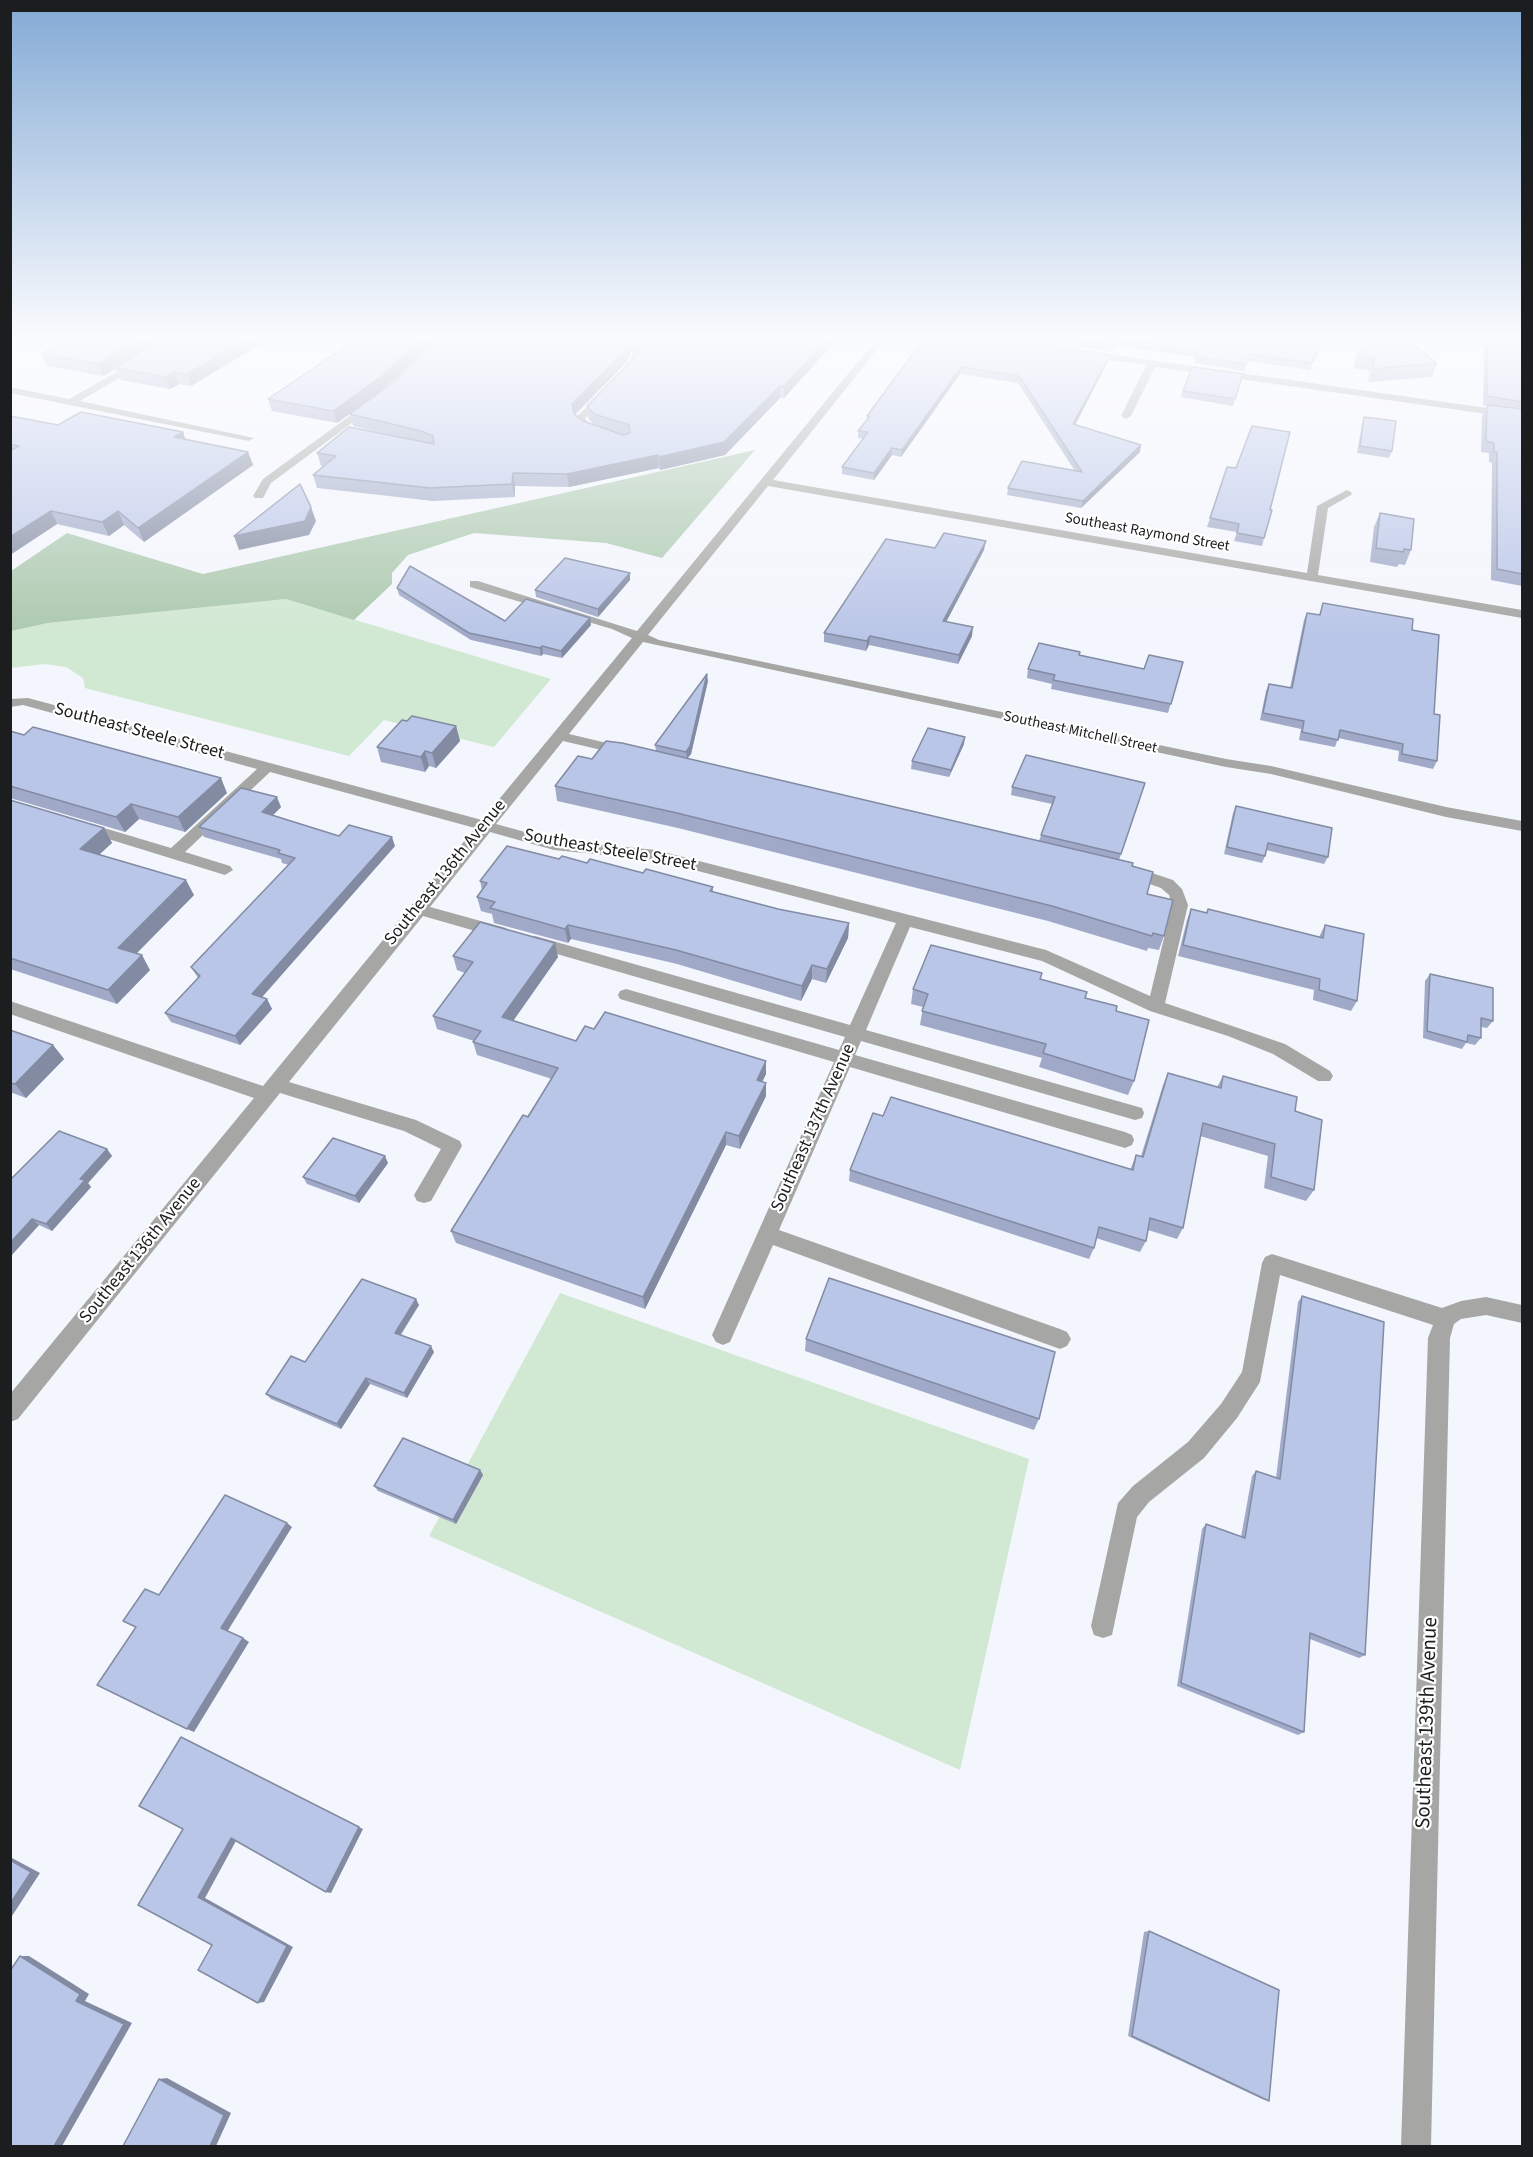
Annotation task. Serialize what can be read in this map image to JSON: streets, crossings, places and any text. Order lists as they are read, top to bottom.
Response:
{
  "streets": {
    "street": [
      "Southeast Raymond Street",
      "Southeast Steele Street",
      "Southeast Mitchell Street",
      "Southeast 136th Avenue",
      "Southeast 137th Avenue",
      "Southeast 139th Avenue"
    ]
  },
  "crossings": [
    ["Southeast Raymond Street", "Southeast 136th Avenue"],
    ["Southeast Steele Street", "Southeast 136th Avenue"],
    ["Southeast Steele Street", "Southeast 137th Avenue"],
    ["Southeast Mitchell Street", "Southeast 136th Avenue"]
  ]
}
